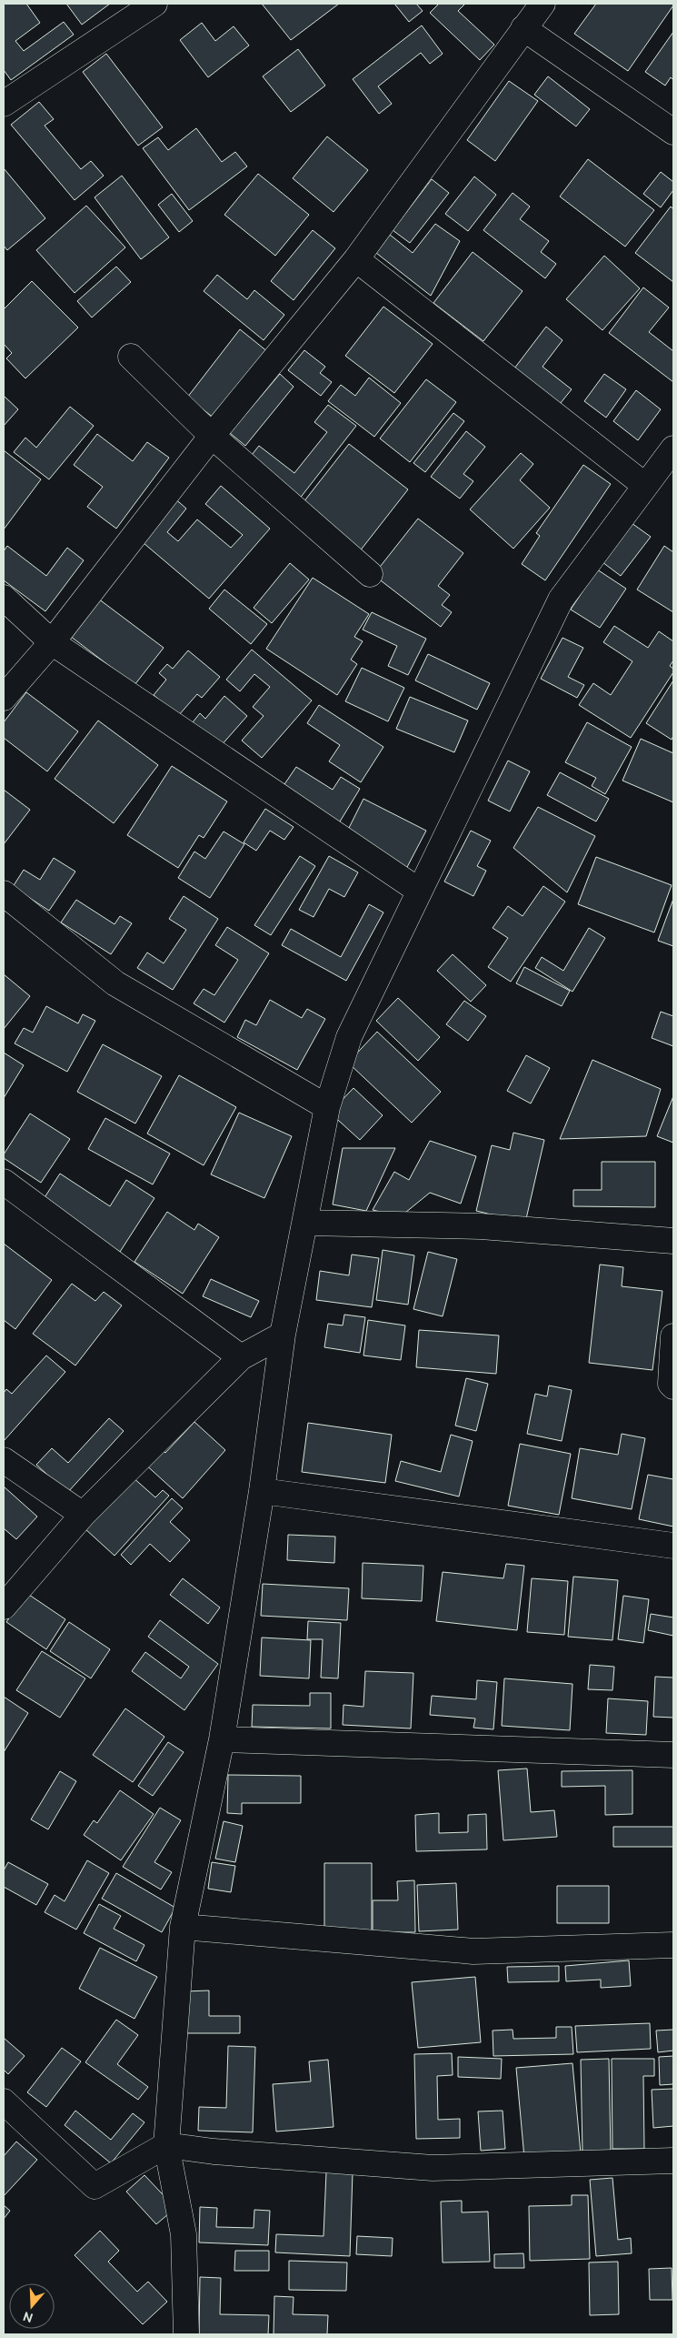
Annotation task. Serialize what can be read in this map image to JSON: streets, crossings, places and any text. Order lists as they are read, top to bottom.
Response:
{
  "north": "bottom"
}
